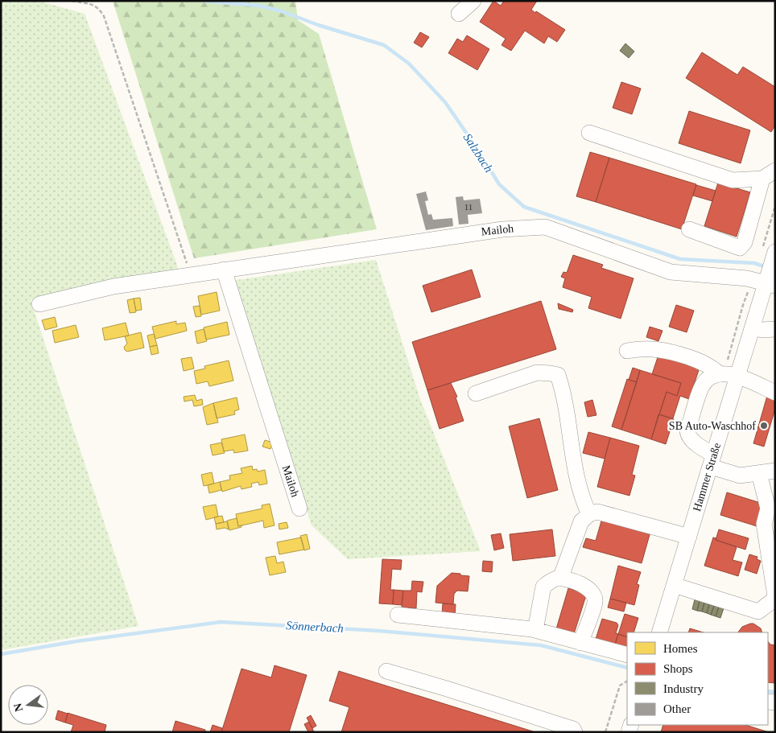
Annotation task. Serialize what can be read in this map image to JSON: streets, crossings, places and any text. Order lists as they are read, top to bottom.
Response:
{
  "streets": {
    "street": ["Mailoh", "Hammer Straße"]
  },
  "crossings": [
    ["Mailoh", "Hammer Straße"]
  ],
  "water": ["Salzbach", "Sönnerbach"],
  "places": ["SB Auto-Waschhof"],
  "house_numbers": ["11"],
  "legend": [
    "Homes",
    "Shops",
    "Industry",
    "Other"
  ],
  "north": "left"
}
